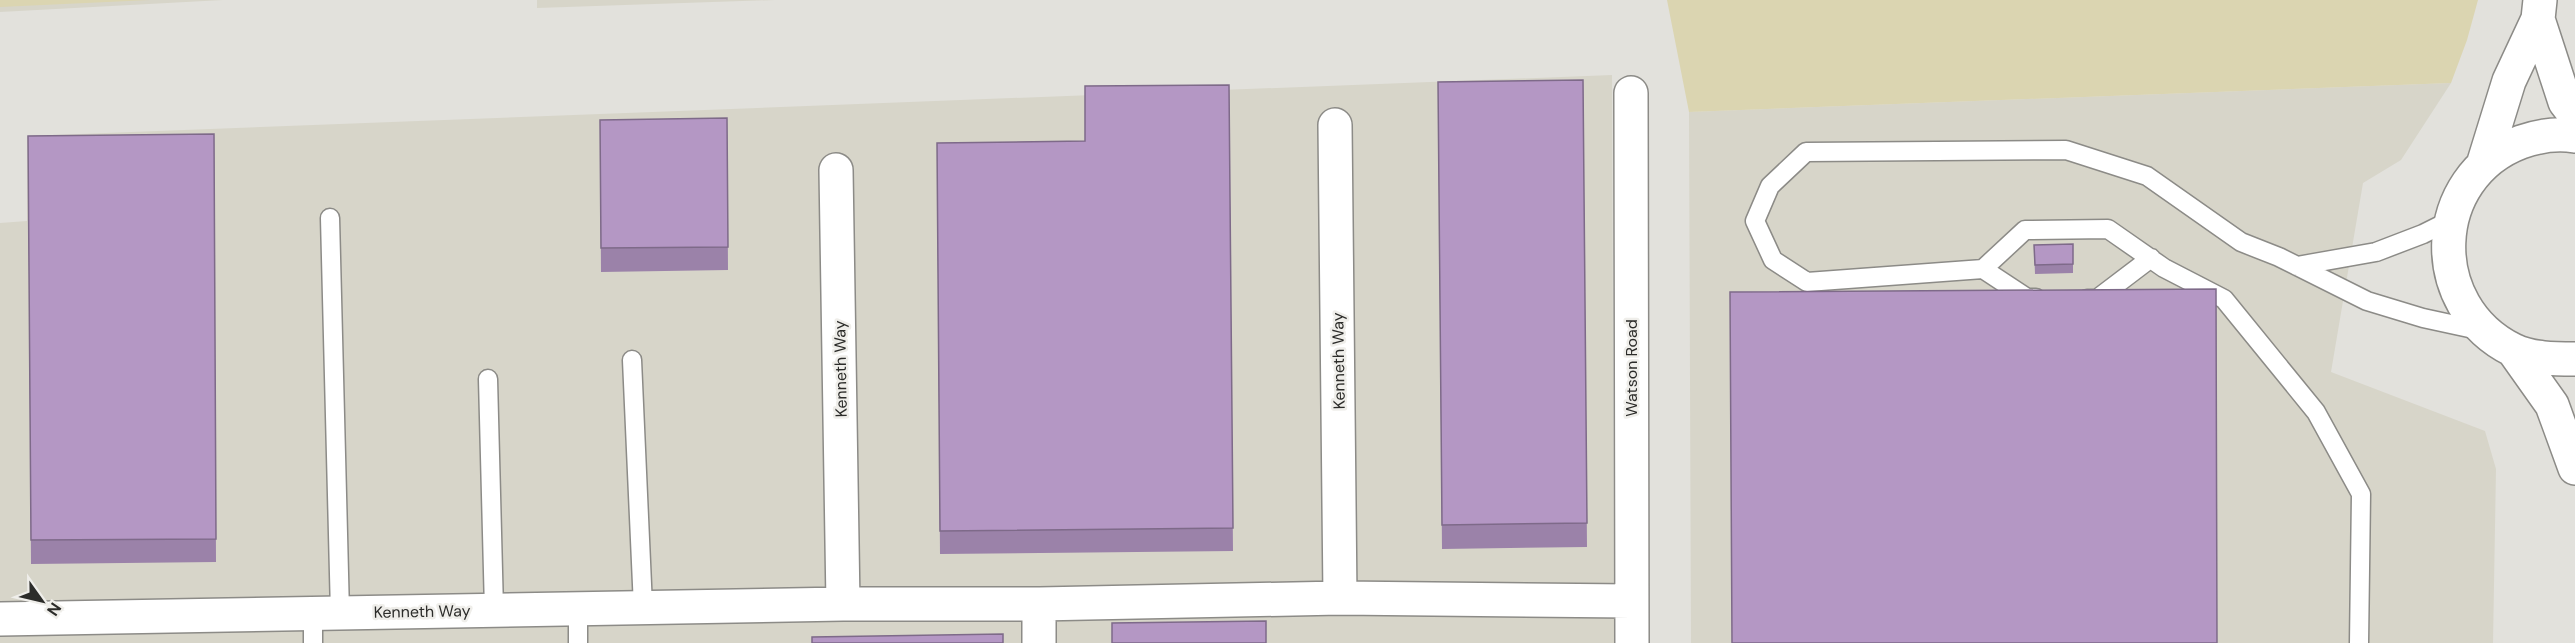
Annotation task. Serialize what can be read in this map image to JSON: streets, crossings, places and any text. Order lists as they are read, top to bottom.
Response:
{
  "streets": {
    "street": ["Kenneth Way", "Watson Road"]
  },
  "crossings": [
    ["Kenneth Way", "Watson Road"]
  ],
  "north": "bottom right"
}
